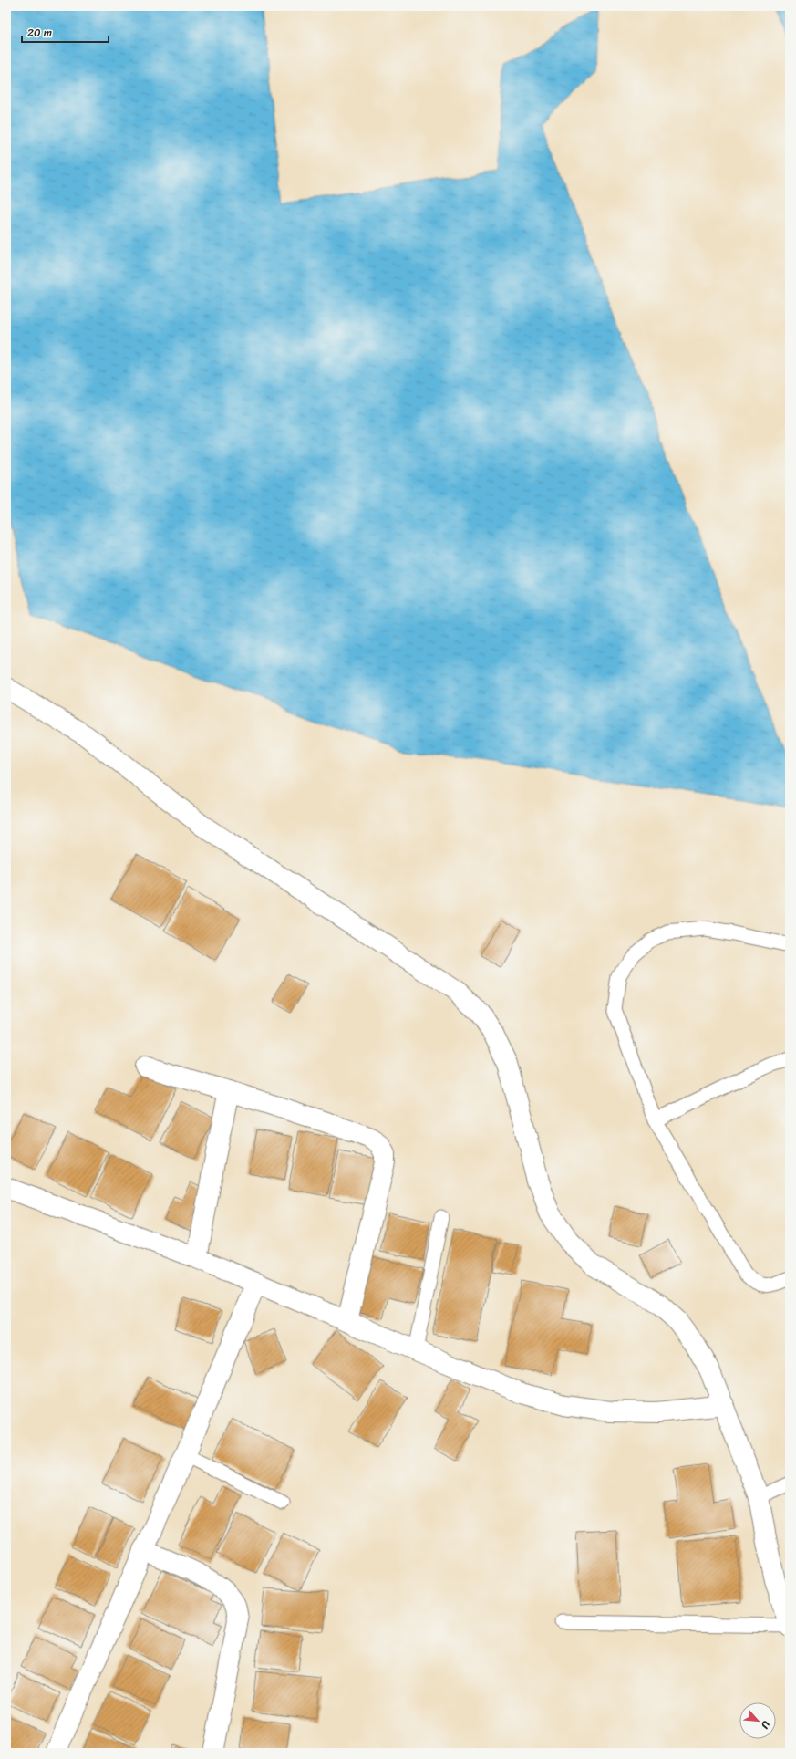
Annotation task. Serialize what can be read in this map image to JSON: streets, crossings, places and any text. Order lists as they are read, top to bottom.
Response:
{
  "scale_bar": "20 m",
  "north": "bottom right"
}
